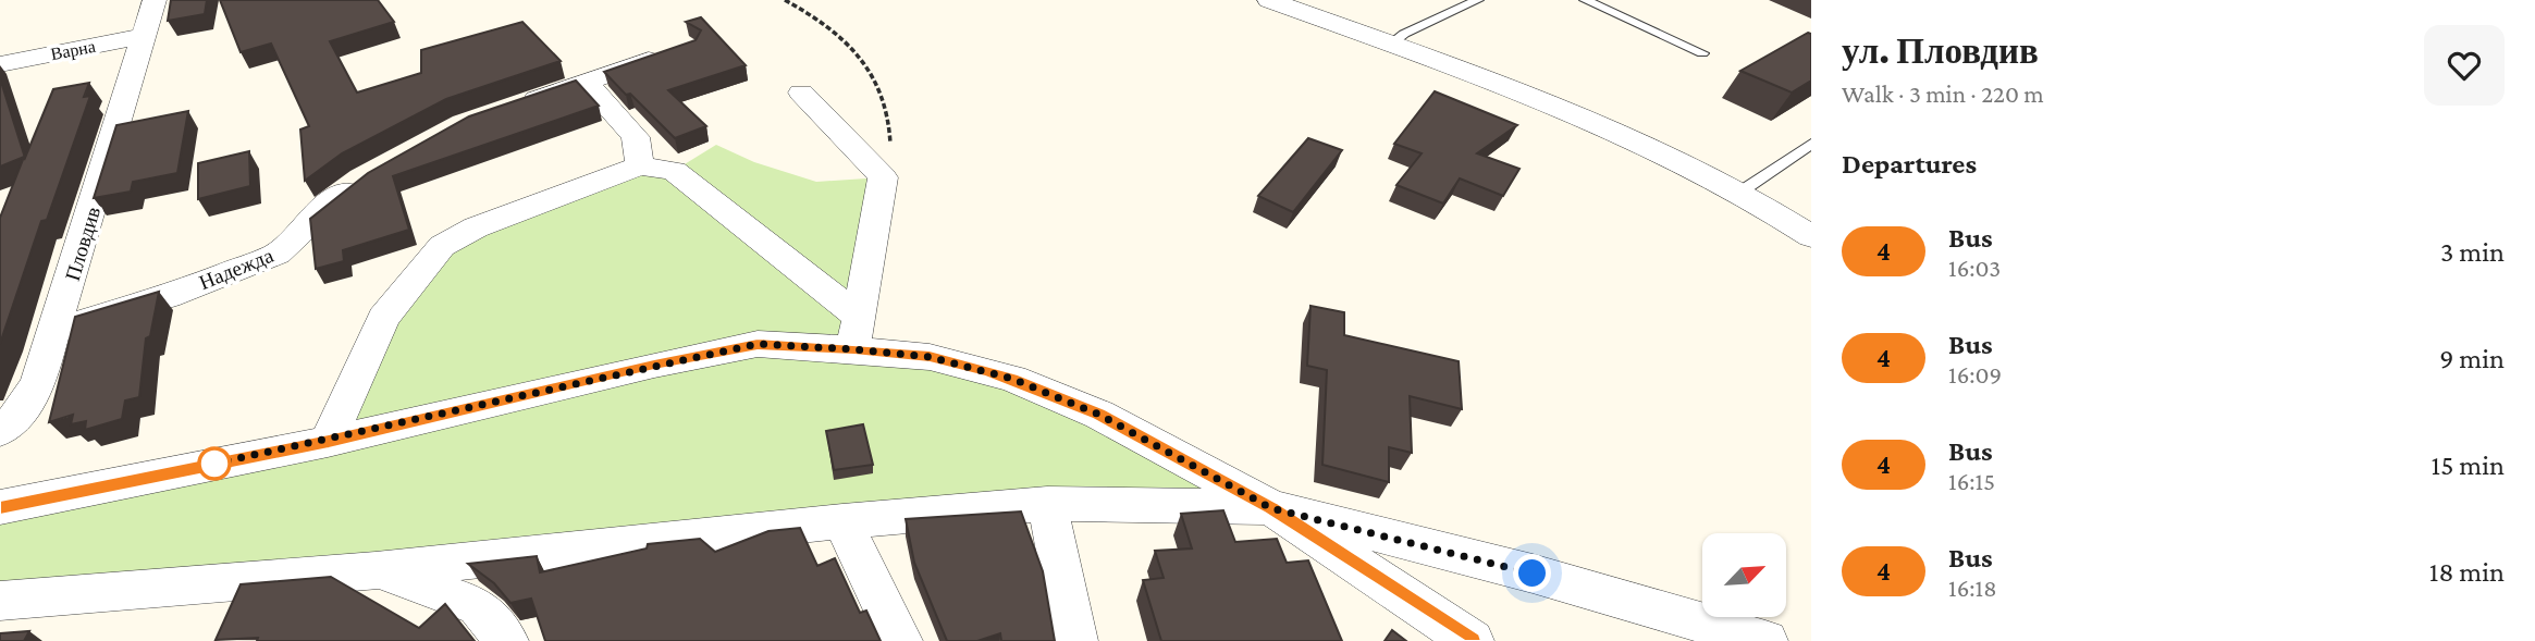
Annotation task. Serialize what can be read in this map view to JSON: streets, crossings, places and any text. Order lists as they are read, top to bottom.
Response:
{
  "streets": {
    "street": ["Варна", "Пловдив", "Надежда"]
  },
  "crossings": [
    ["Варна", "Пловдив"],
    ["Пловдив", "Надежда"]
  ],
  "lines": ["bus line 4"],
  "north": "top right",
  "page": {
    "heading": [
      ["ул. Пловдив", "Walk · 3 min · 220 m"],
      "Departures"
    ],
    "list": [
      {
        "mark": "4",
        "name": "Bus",
        "note": "16:03",
        "value": "3 min"
      },
      {
        "mark": "4",
        "name": "Bus",
        "note": "16:09",
        "value": "9 min"
      },
      {
        "mark": "4",
        "name": "Bus",
        "note": "16:15",
        "value": "15 min"
      },
      {
        "mark": "4",
        "name": "Bus",
        "note": "16:18",
        "value": "18 min"
      }
    ]
  }
}
